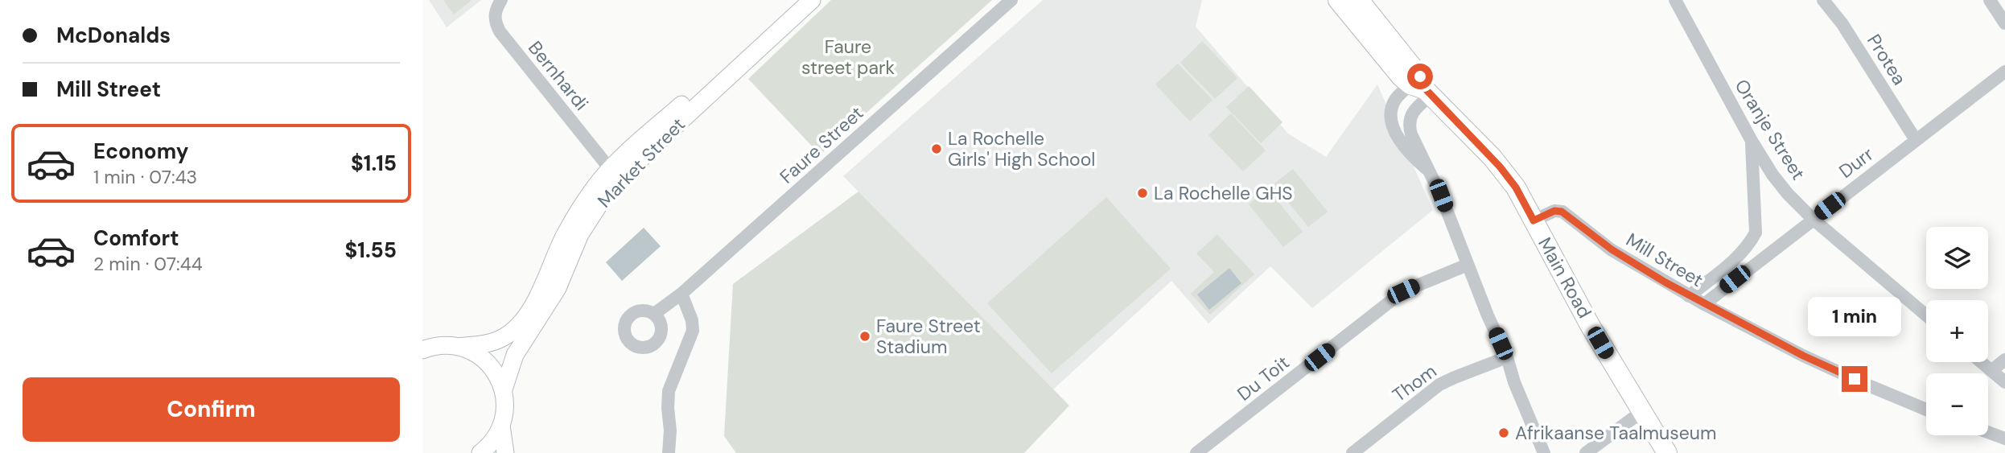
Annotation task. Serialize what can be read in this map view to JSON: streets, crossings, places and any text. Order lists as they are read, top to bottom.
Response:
{
  "streets": {
    "main road": ["Market Street", "Main Road"],
    "street": [
      "Protea",
      "Bernhardi",
      "Oranje Street",
      "Faure Street",
      "Durr",
      "Mill Street",
      "Du Toit",
      "Thom"
    ]
  },
  "crossings": [
    ["Protea", "Durr"],
    ["Bernhardi", "Market Street"],
    ["Oranje Street", "Durr"],
    ["Durr", "Mill Street"],
    ["Mill Street", "Main Road"]
  ],
  "parks": ["Faure street park"],
  "places": [
    "La Rochelle Girls' High School",
    "La Rochelle GHS",
    "Faure Street Stadium",
    "Afrikaanse Taalmuseum"
  ],
  "page": {
    "banner": ["McDonalds", "Mill Street"],
    "list": [
      {
        "name": "Economy",
        "note": "1 min · 07:43",
        "value": "$1.15"
      },
      {
        "name": "Comfort",
        "note": "2 min · 07:44",
        "value": "$1.55"
      }
    ],
    "map_buttons": ["+", "−"],
    "bubble": "1 min",
    "buttons": "Confirm"
  }
}
